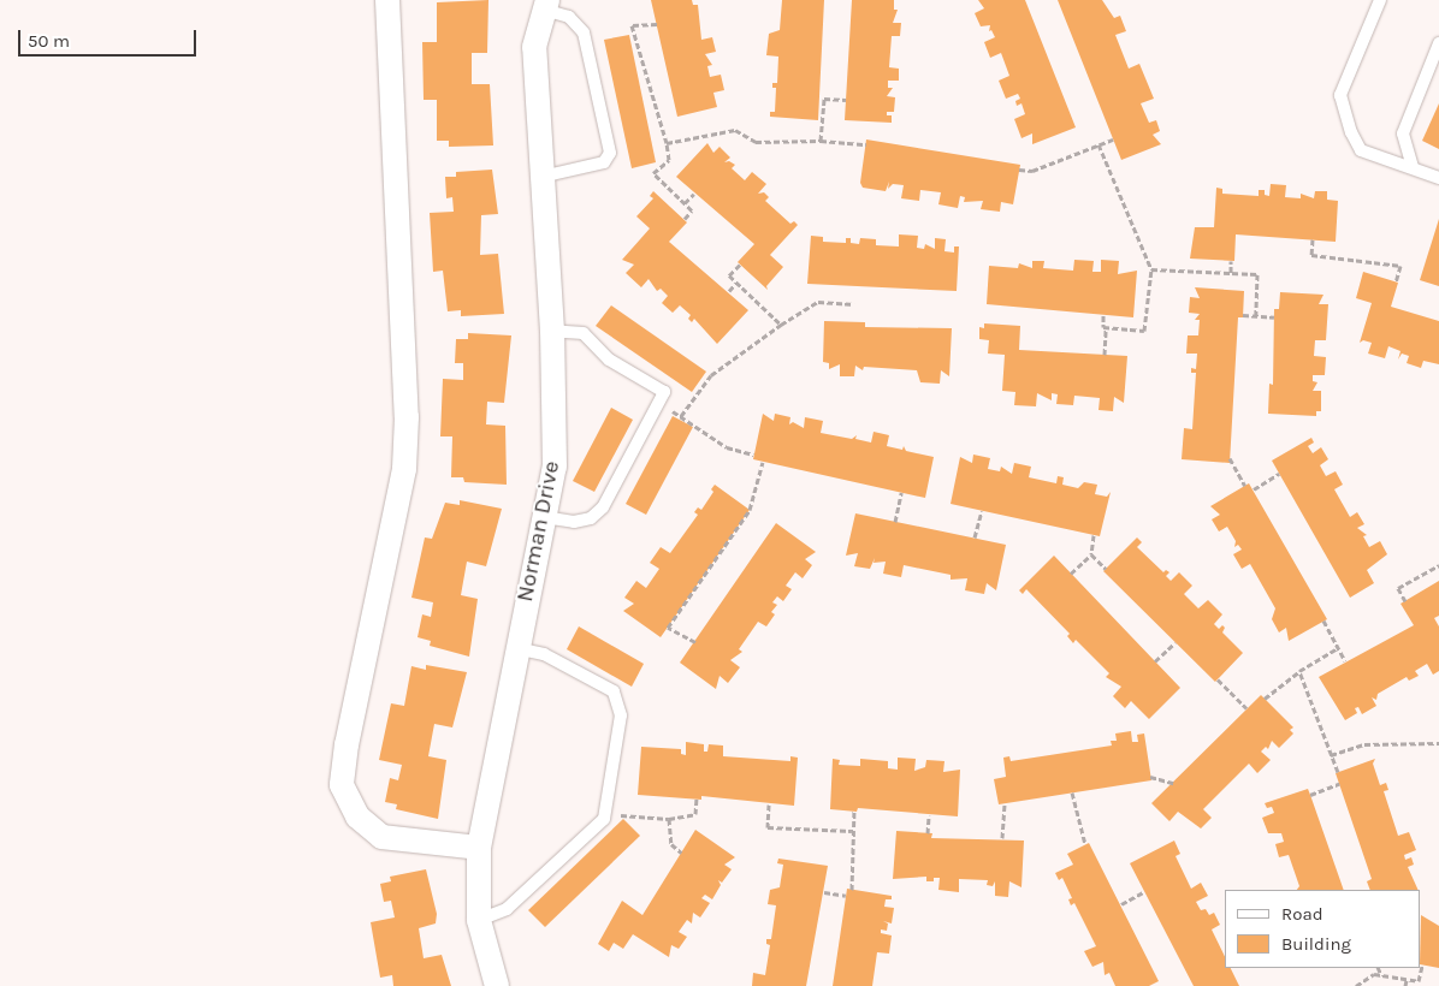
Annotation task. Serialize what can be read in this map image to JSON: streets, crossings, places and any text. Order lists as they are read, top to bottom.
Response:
{
  "streets": {
    "street": ["Norman Drive"]
  },
  "legend": ["Road", "Building"],
  "scale_bar": "50 m"
}
